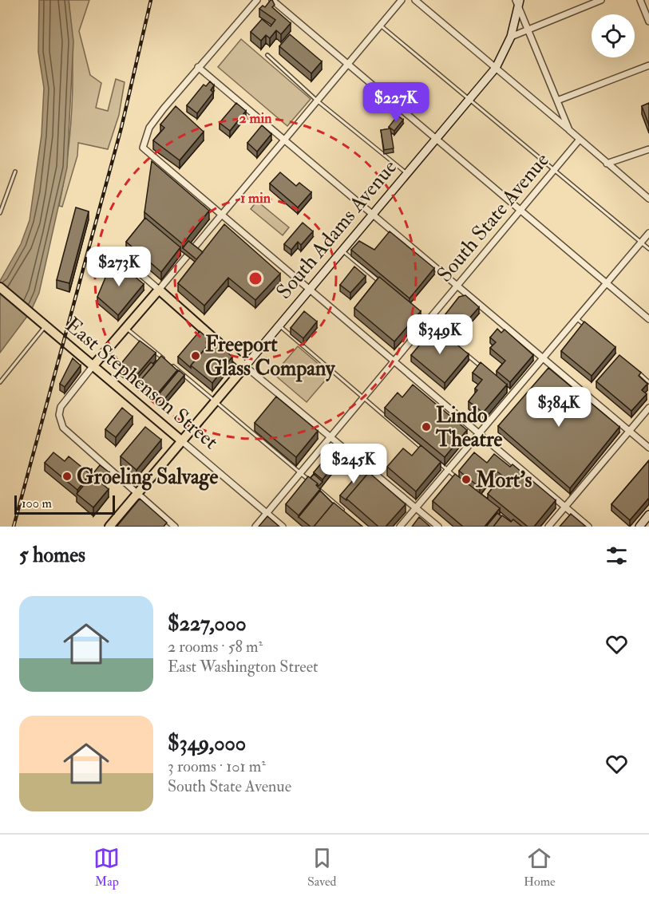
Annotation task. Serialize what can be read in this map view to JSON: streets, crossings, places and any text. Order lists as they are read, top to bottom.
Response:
{
  "streets": {
    "main road": ["South Adams Avenue", "East Stephenson Street"],
    "street": ["South State Avenue"]
  },
  "crossings": [
    ["South State Avenue", "East Stephenson Street"],
    ["South Adams Avenue", "East Stephenson Street"]
  ],
  "places": [
    "Freeport Glass Company",
    "Lindo Theatre",
    "Groeling Salvage",
    "Mort's"
  ],
  "scale_bar": "100 m",
  "page": {
    "price": [
      "$227K",
      "$273K",
      "$349K",
      "$384K",
      "$245K"
    ],
    "scale": "100 m",
    "heading": "5 homes",
    "list": [
      {
        "name": "$227,000",
        "note": "2 rooms · 58 m² · East Washington Street"
      },
      {
        "name": "$349,000",
        "note": "3 rooms · 101 m² · South State Avenue"
      }
    ],
    "tabs": ["Map", "Saved", "Home"]
  },
  "rings": ["2 min", "1 min"]
}
